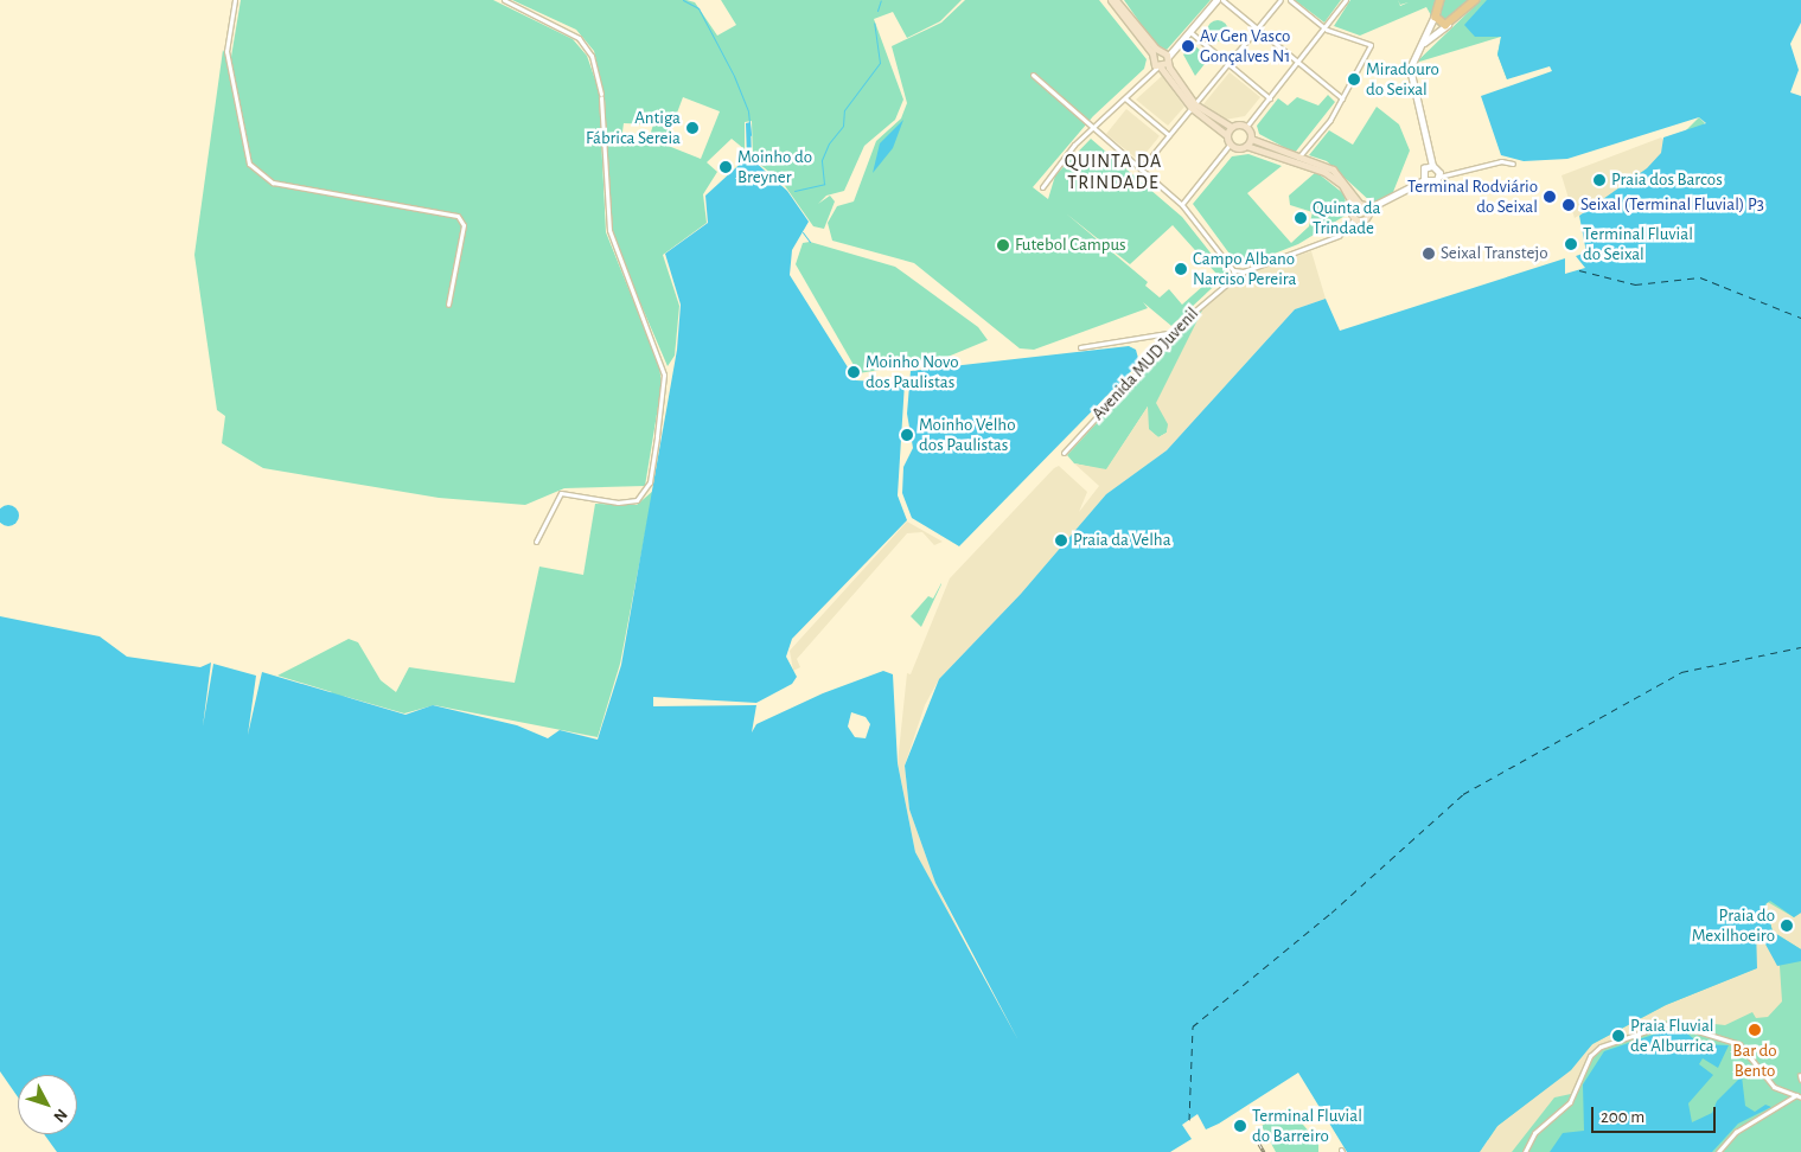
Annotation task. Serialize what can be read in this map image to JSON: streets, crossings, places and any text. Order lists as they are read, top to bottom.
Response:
{
  "streets": {
    "street": ["Avenida MUD Juvenil"]
  },
  "districts": ["QUINTA DA TRINDADE"],
  "places": [
    "Av Gen Vasco Gonçalves N1",
    "Miradouro do Seixal",
    "Antiga Fábrica Sereia",
    "Moinho do Breyner",
    "Praia dos Barcos",
    "Terminal Rodviário do Seixal",
    "Seixal (Terminal Fluvial) P3",
    "Quinta da Trindade",
    "Terminal Fluvial do Seixal",
    "Futebol Campus",
    "Seixal Transtejo",
    "Campo Albano Narciso Pereira",
    "Moinho Novo dos Paulistas",
    "Moinho Velho dos Paulistas",
    "Praia da Velha",
    "Praia do Mexilhoeiro",
    "Bar do Bento",
    "Praia Fluvial de Alburrica",
    "Terminal Fluvial do Barreiro"
  ],
  "scale_bar": "200 m",
  "north": "bottom right"
}
